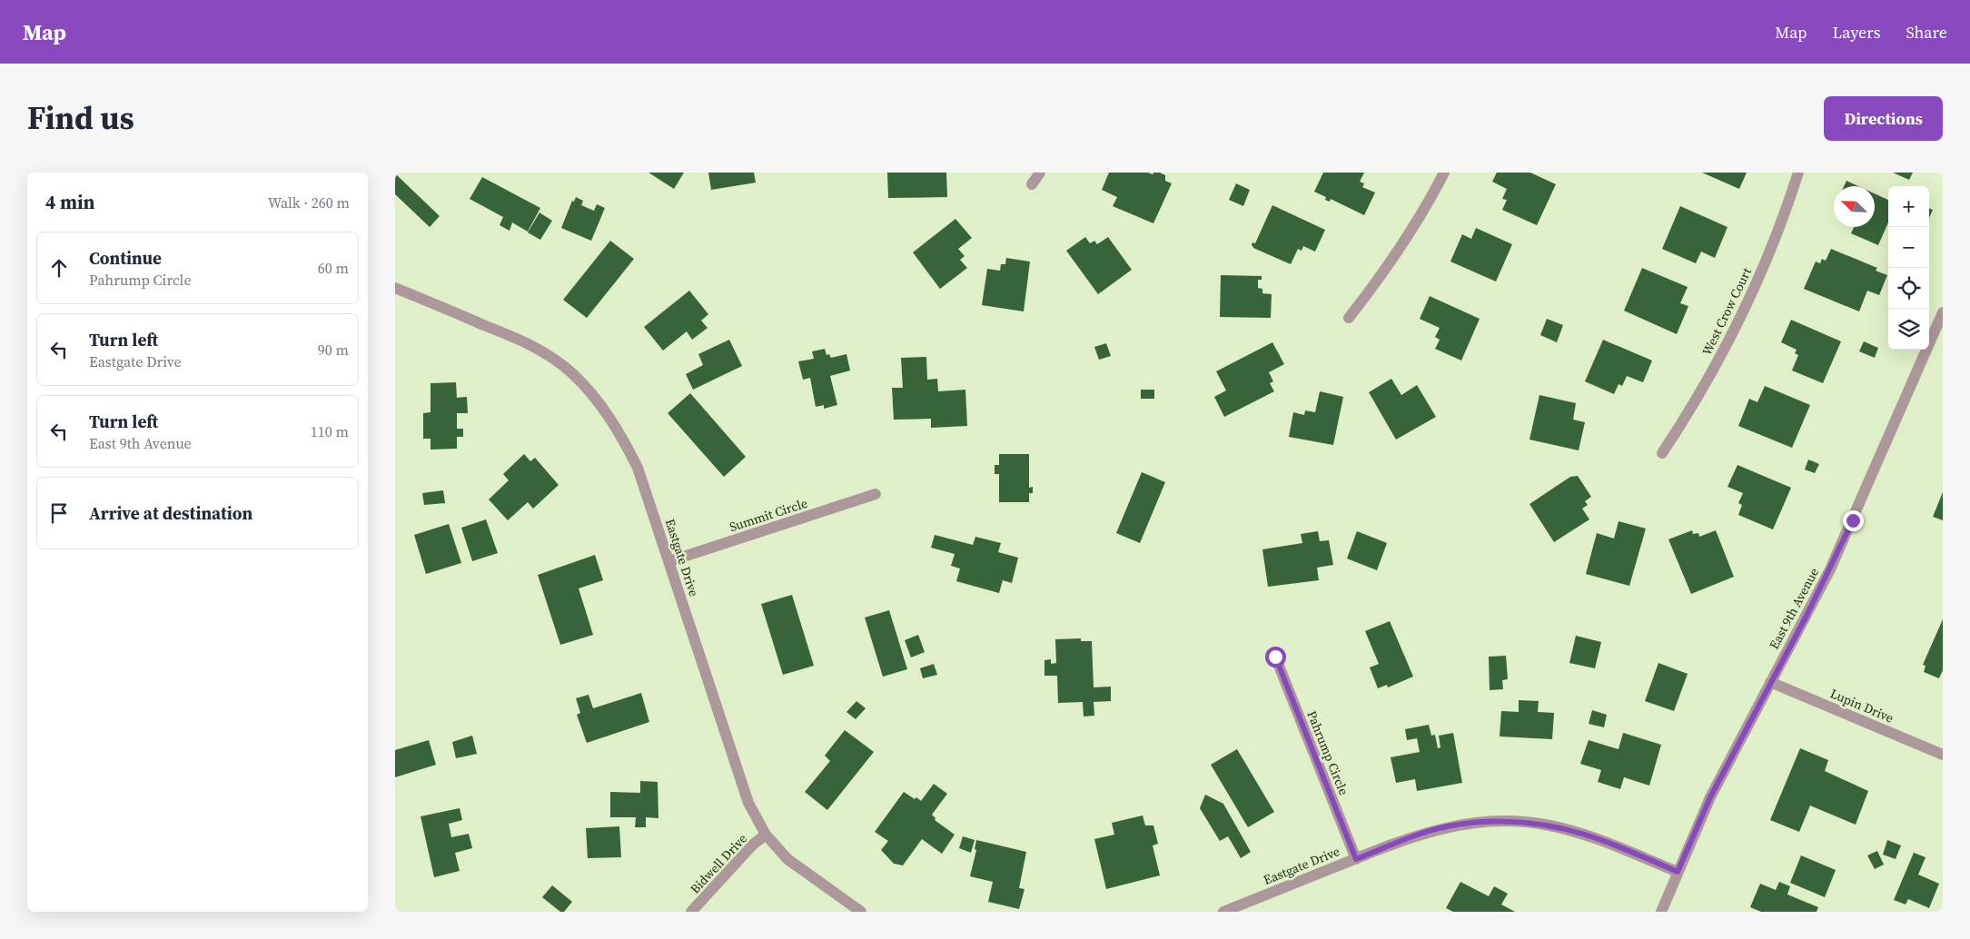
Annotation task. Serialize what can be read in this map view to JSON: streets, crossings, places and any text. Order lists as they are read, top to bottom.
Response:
{
  "streets": {
    "street": [
      "West Crow Court",
      "Summit Circle",
      "Eastgate Drive",
      "East 9th Avenue",
      "Lupin Drive",
      "Pahrump Circle",
      "Bidwell Drive"
    ]
  },
  "crossings": [
    ["Summit Circle", "Eastgate Drive"],
    ["Eastgate Drive", "East 9th Avenue"],
    ["Eastgate Drive", "Pahrump Circle"],
    ["Eastgate Drive", "Bidwell Drive"],
    ["East 9th Avenue", "Lupin Drive"]
  ],
  "north": "top left",
  "page": {
    "header": "Map",
    "nav": ["Map", "Layers", "Share"],
    "title": "Find us",
    "buttons": "Directions",
    "heading": ["4 min", "Walk · 260 m"],
    "map_buttons": ["+", "−"],
    "list": [
      ["Continue", "Pahrump Circle", "60 m"],
      ["Turn left", "Eastgate Drive", "90 m"],
      ["Turn left", "East 9th Avenue", "110 m"],
      "Arrive at destination"
    ]
  }
}
